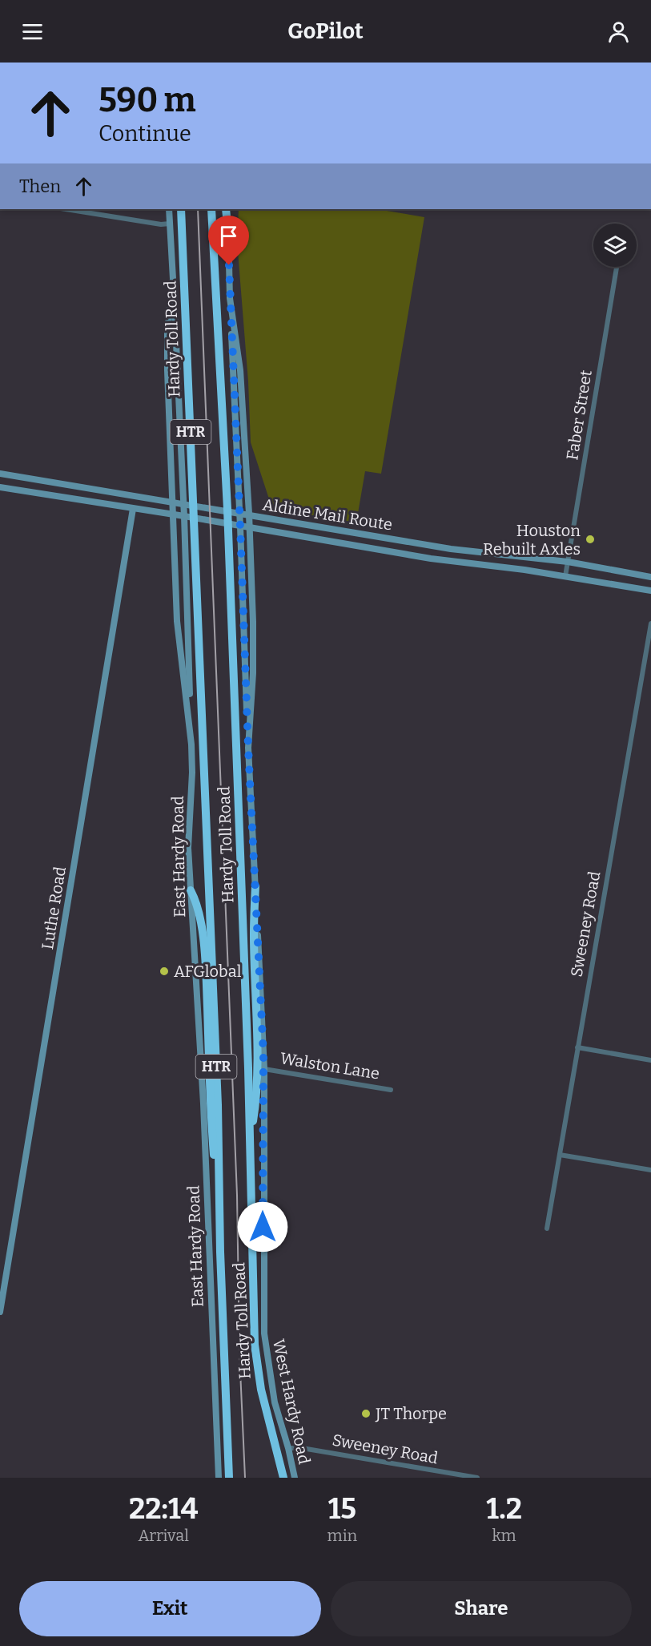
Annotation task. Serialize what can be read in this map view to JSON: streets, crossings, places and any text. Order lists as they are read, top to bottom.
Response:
{
  "streets": {
    "highway": ["Hardy Toll Road", "HTR"],
    "main road": [
      "Aldine Mail Route",
      "East Hardy Road",
      "Luthe Road",
      "West Hardy Road"
    ],
    "street": ["Faber Street", "Sweeney Road", "Walston Lane"]
  },
  "crossings": [
    ["Faber Street", "Aldine Mail Route"],
    ["Aldine Mail Route", "Luthe Road"],
    ["Sweeney Road", "West Hardy Road"],
    ["Walston Lane", "West Hardy Road"]
  ],
  "places": ["Houston Rebuilt Axles", "AFGlobal", "JT Thorpe"],
  "page": {
    "header": "GoPilot",
    "turn": ["590 m", "Continue"],
    "then": "Then",
    "eta": [
      "22:14",
      "Arrival",
      "15",
      "min",
      "1.2",
      "km"
    ],
    "buttons": ["Exit", "Share"]
  }
}
